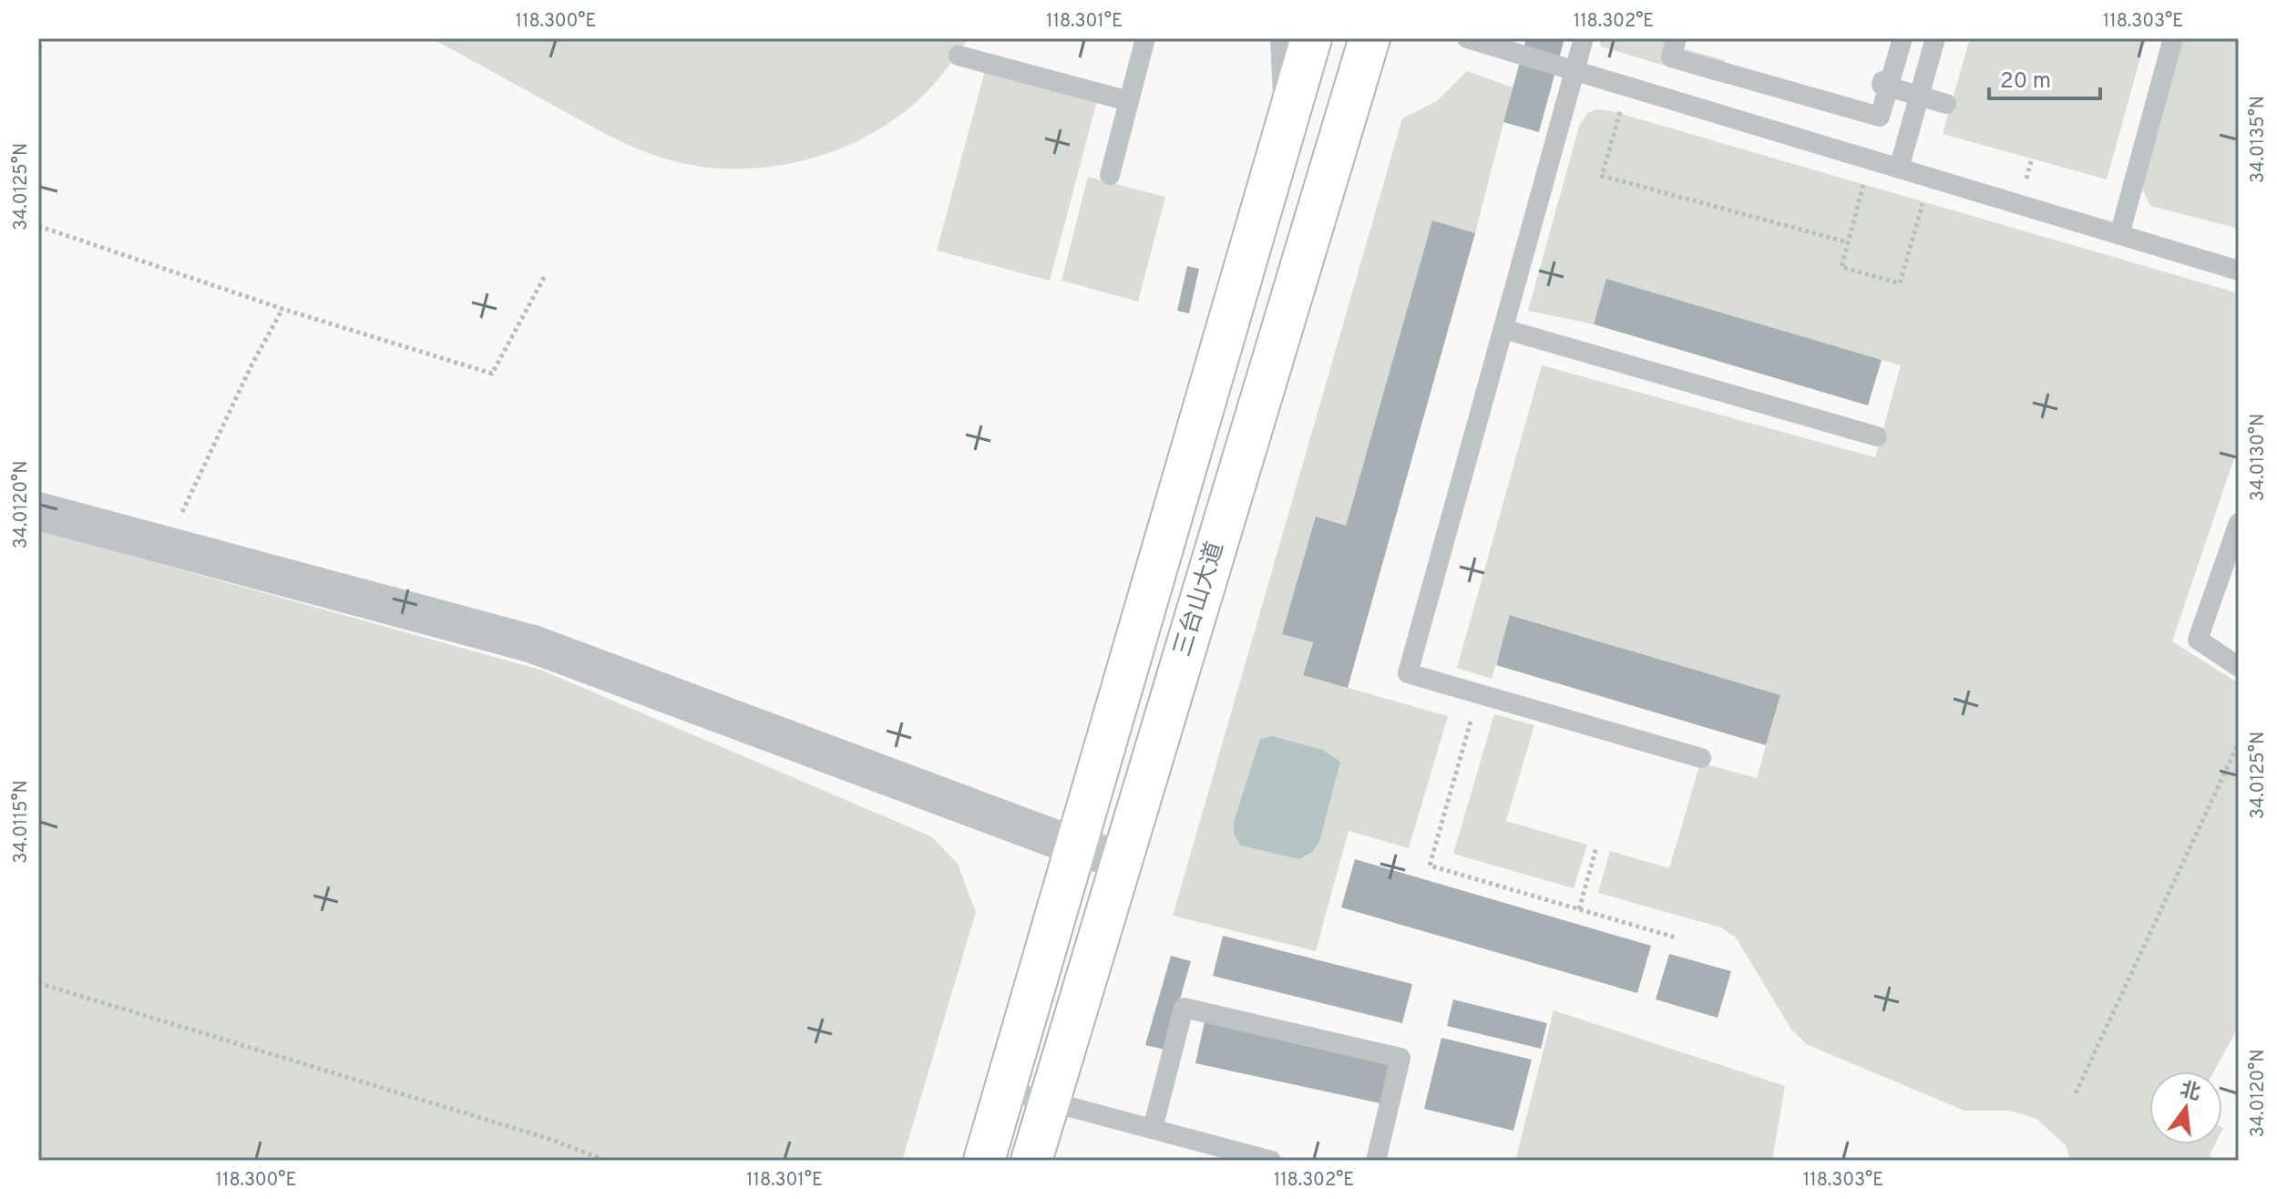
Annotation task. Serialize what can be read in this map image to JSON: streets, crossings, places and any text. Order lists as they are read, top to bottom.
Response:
{
  "streets": {
    "main road": ["三台山大道"]
  },
  "scale_bar": "20 m",
  "north": "top",
  "coordinates": [
    "118.300°E",
    "118.301°E",
    "118.302°E",
    "118.303°E",
    "34.0135°N",
    "34.0125°N",
    "34.0130°N",
    "34.0120°N",
    "34.0115°N"
  ]
}
